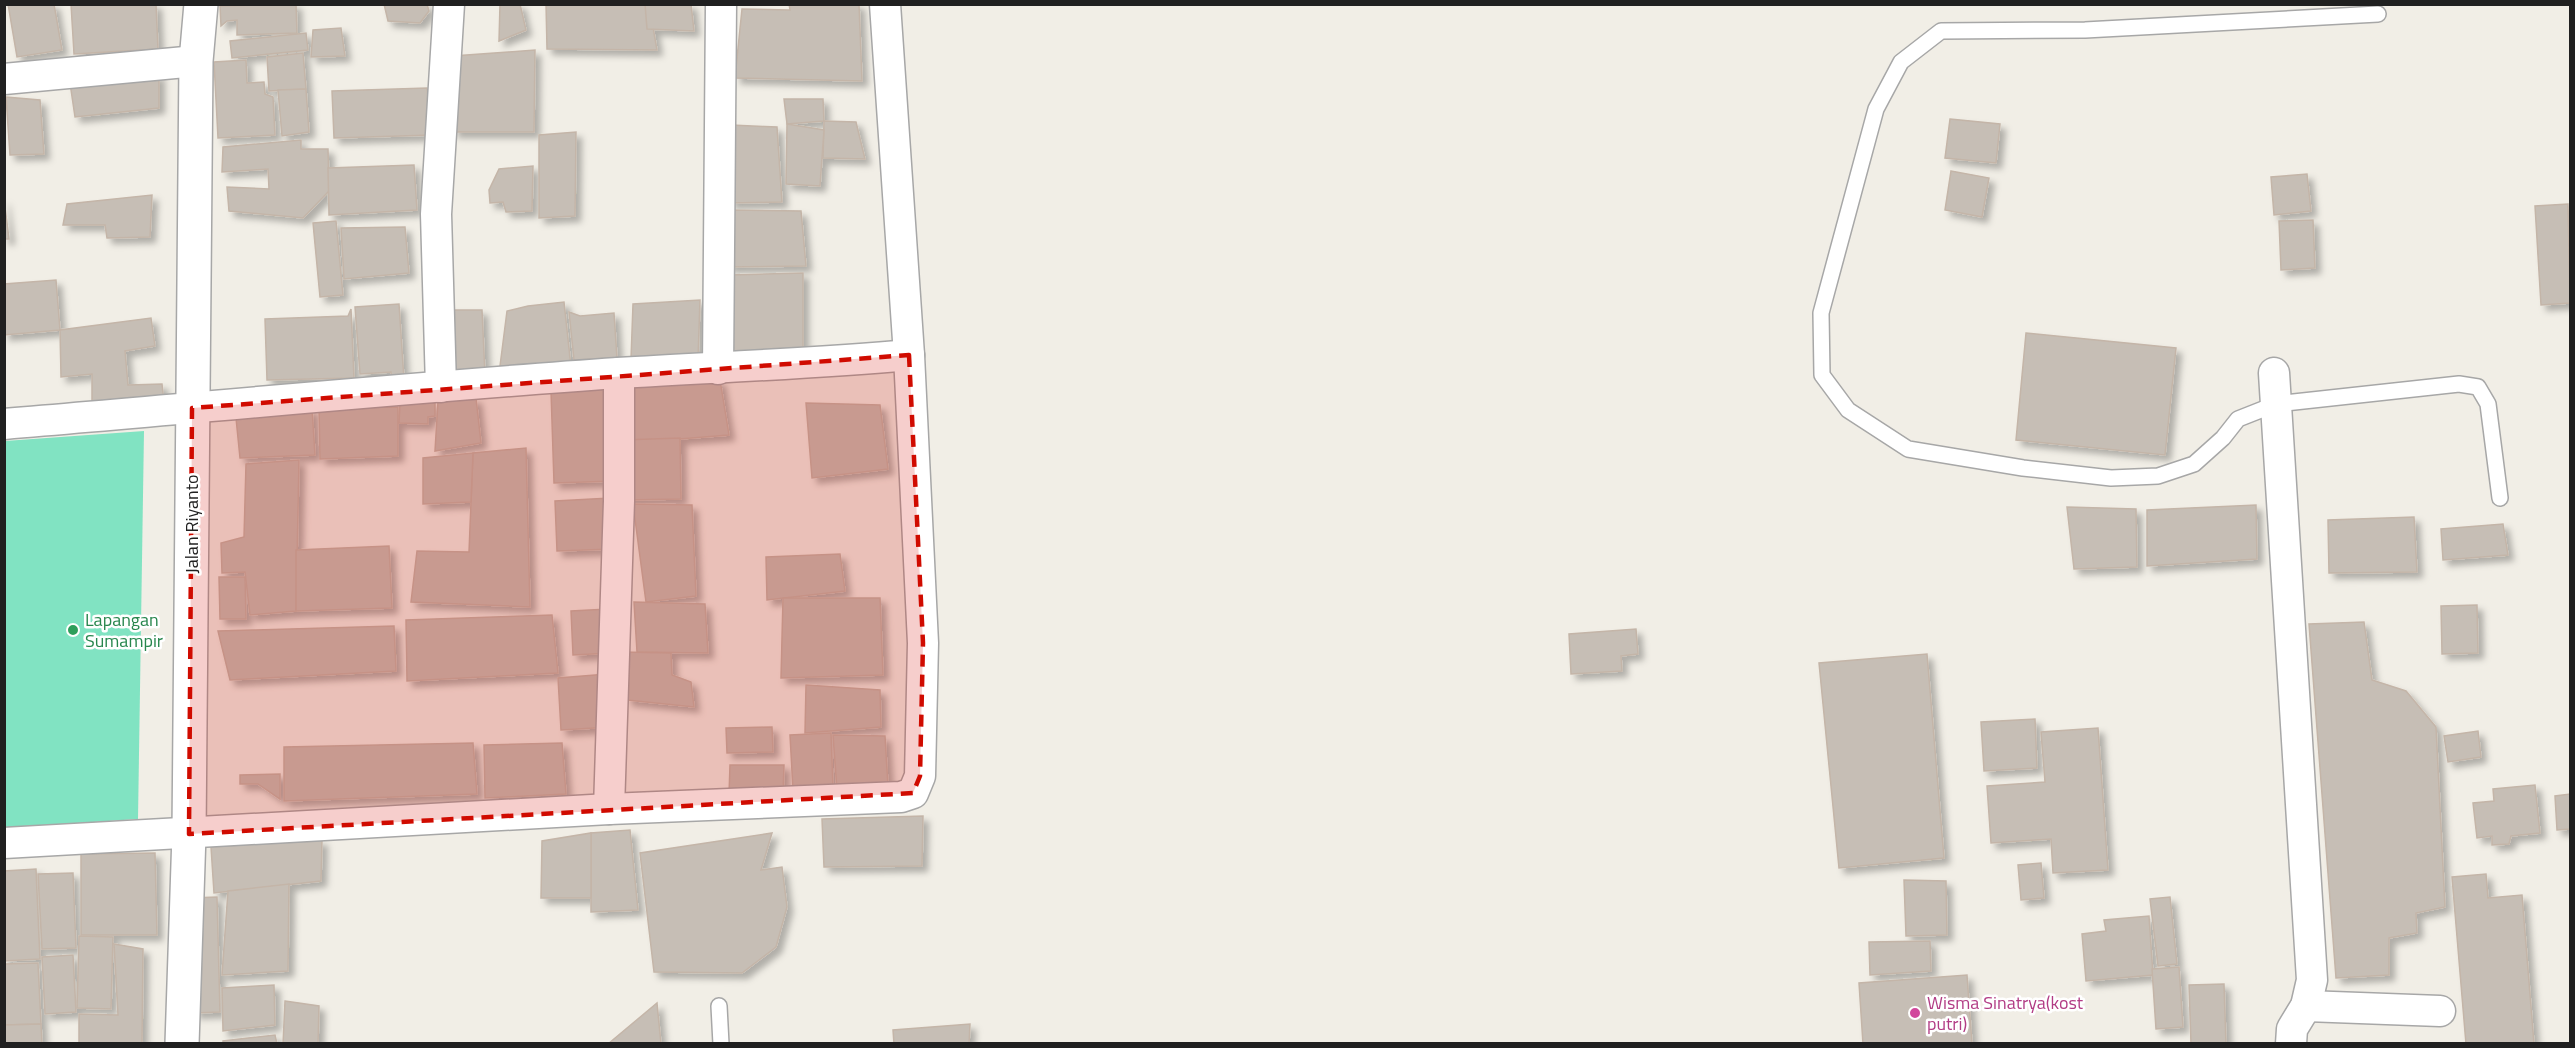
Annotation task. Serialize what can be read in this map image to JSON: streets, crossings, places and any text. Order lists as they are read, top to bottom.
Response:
{
  "streets": {
    "street": ["Jalan Riyanto"]
  },
  "places": ["Lapangan Sumampir", "Wisma Sinatrya(kost putri)"]
}
